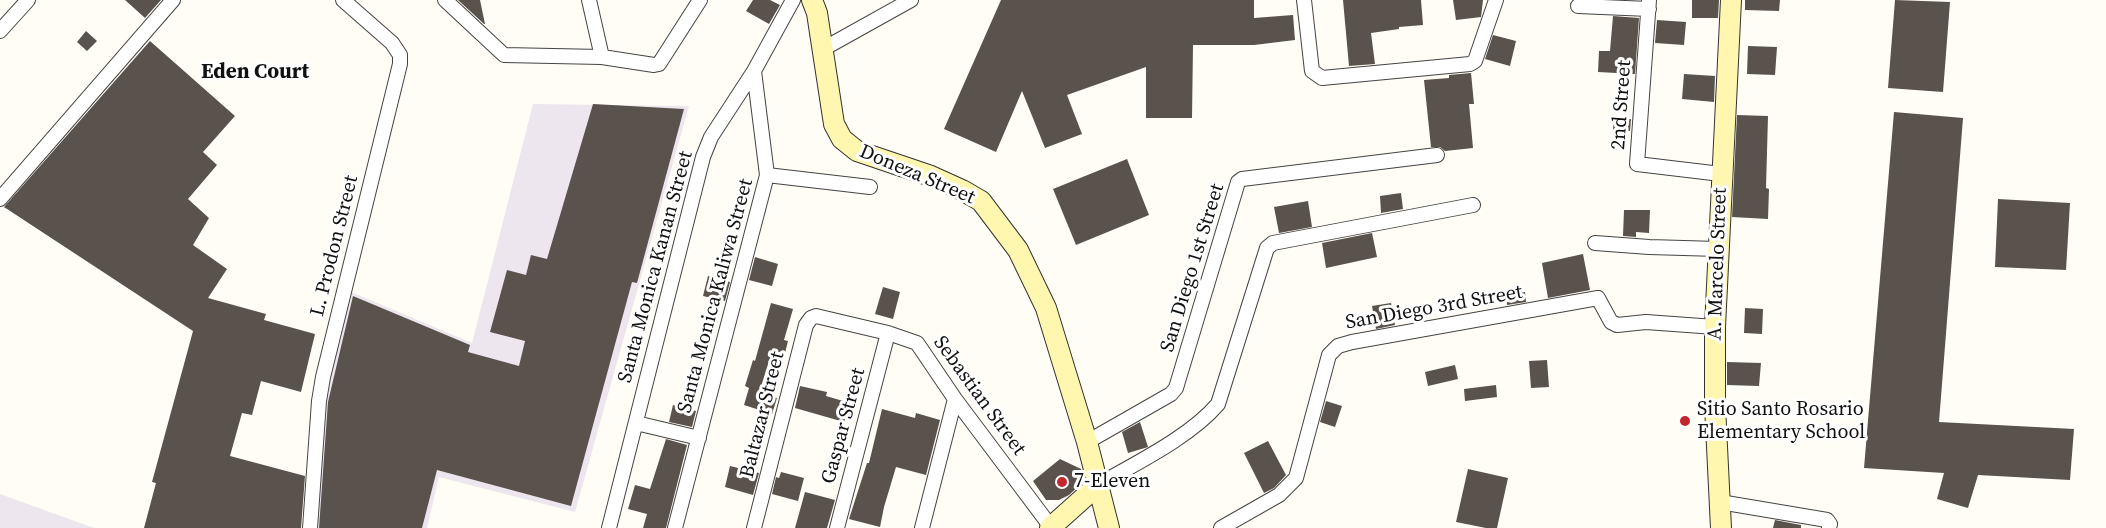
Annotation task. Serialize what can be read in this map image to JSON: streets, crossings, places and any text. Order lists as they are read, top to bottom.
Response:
{
  "streets": {
    "street": [
      "2nd Street",
      "Doneza Street",
      "L. Prodon Street",
      "A. Marcelo Street",
      "Santa Monica Kanan Street",
      "San Diego 1st Street",
      "Santa Monica Kaliwa Street",
      "San Diego 3rd Street",
      "Sebastian Street",
      "Baltazar Street",
      "Gaspar Street"
    ]
  },
  "crossings": [
    ["2nd Street", "A. Marcelo Street"],
    ["Doneza Street", "San Diego 1st Street"],
    ["A. Marcelo Street", "San Diego 3rd Street"],
    ["Santa Monica Kanan Street", "Santa Monica Kaliwa Street"],
    ["Sebastian Street", "Baltazar Street"],
    ["Sebastian Street", "Gaspar Street"]
  ],
  "districts": ["Eden Court"],
  "places": ["Sitio Santo Rosario Elementary School", "7-Eleven"]
}
